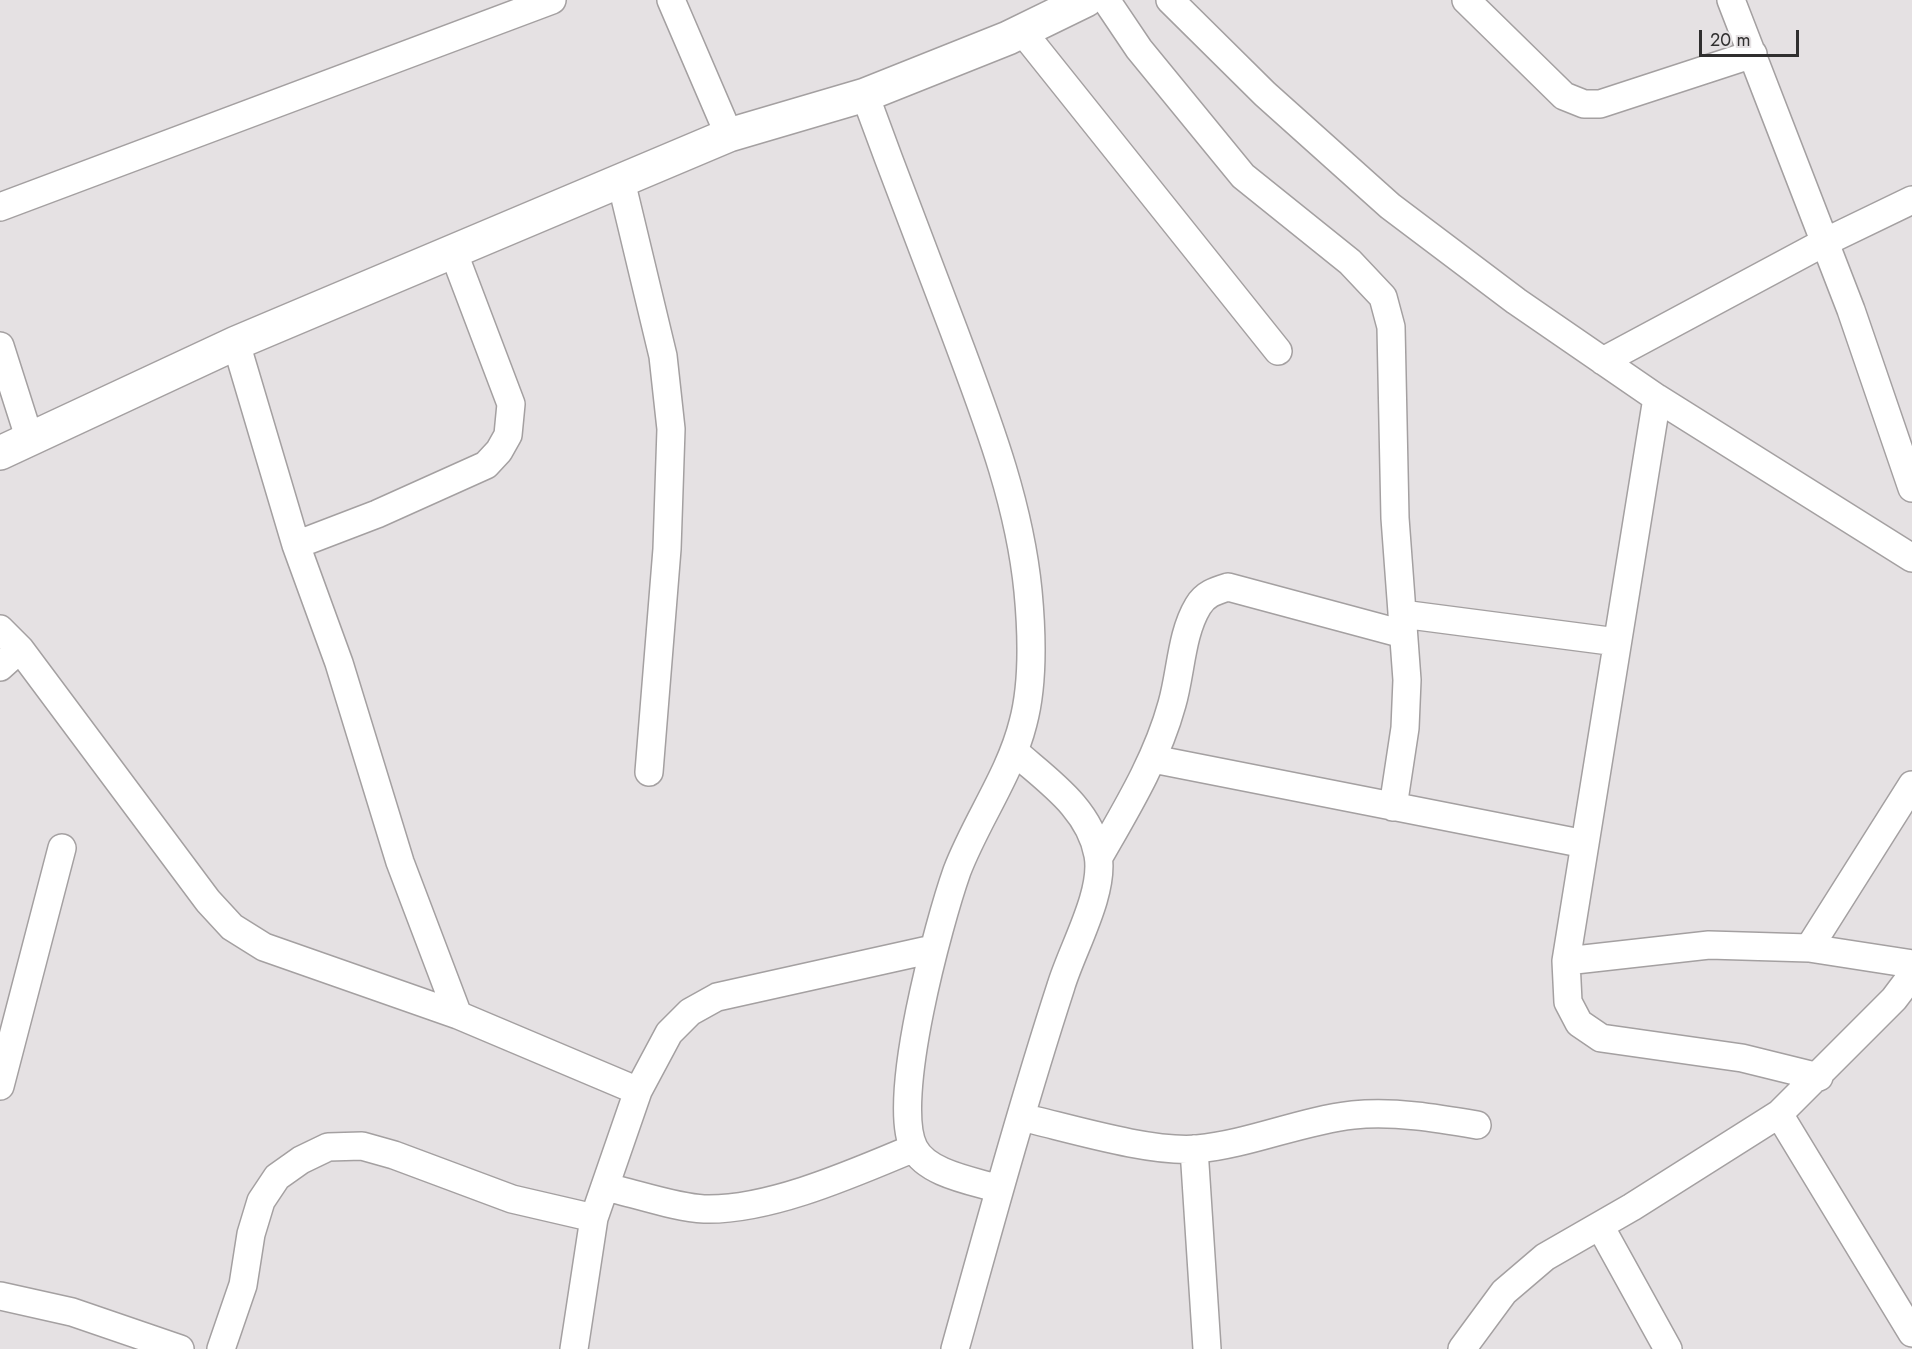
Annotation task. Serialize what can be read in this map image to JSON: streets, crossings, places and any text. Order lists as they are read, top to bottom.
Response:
{
  "scale_bar": "20 m"
}
